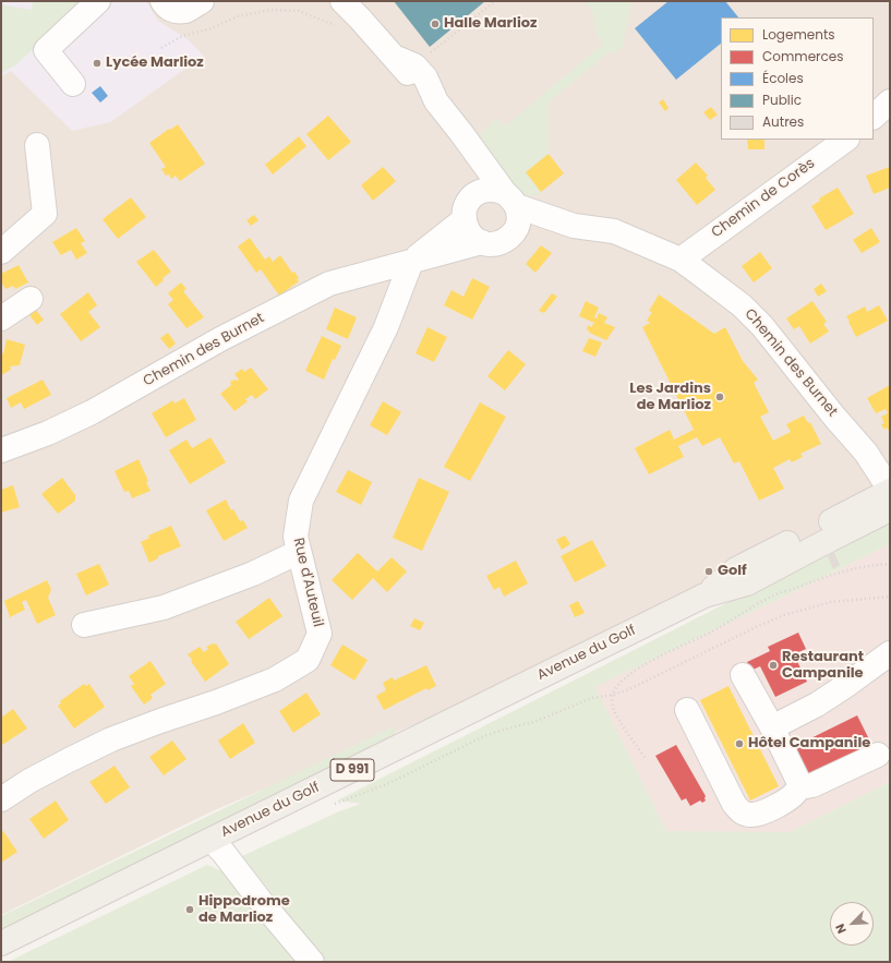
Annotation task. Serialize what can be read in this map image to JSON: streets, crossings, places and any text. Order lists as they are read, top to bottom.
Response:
{
  "streets": {
    "main road": ["Avenue du Golf", "D 991"],
    "street": ["Chemin de Corès", "Chemin des Burnet", "Rue d'Auteuil"]
  },
  "crossings": [
    ["Chemin de Corès", "Chemin des Burnet"],
    ["Chemin des Burnet", "Rue d'Auteuil"]
  ],
  "places": [
    "Halle Marlioz",
    "Lycée Marlioz",
    "Les Jardins de Marlioz",
    "Golf",
    "Restaurant Campanile",
    "Hôtel Campanile",
    "Hippodrome de Marlioz"
  ],
  "legend": [
    "Logements",
    "Commerces",
    "Écoles",
    "Public",
    "Autres"
  ],
  "north": "bottom left"
}
